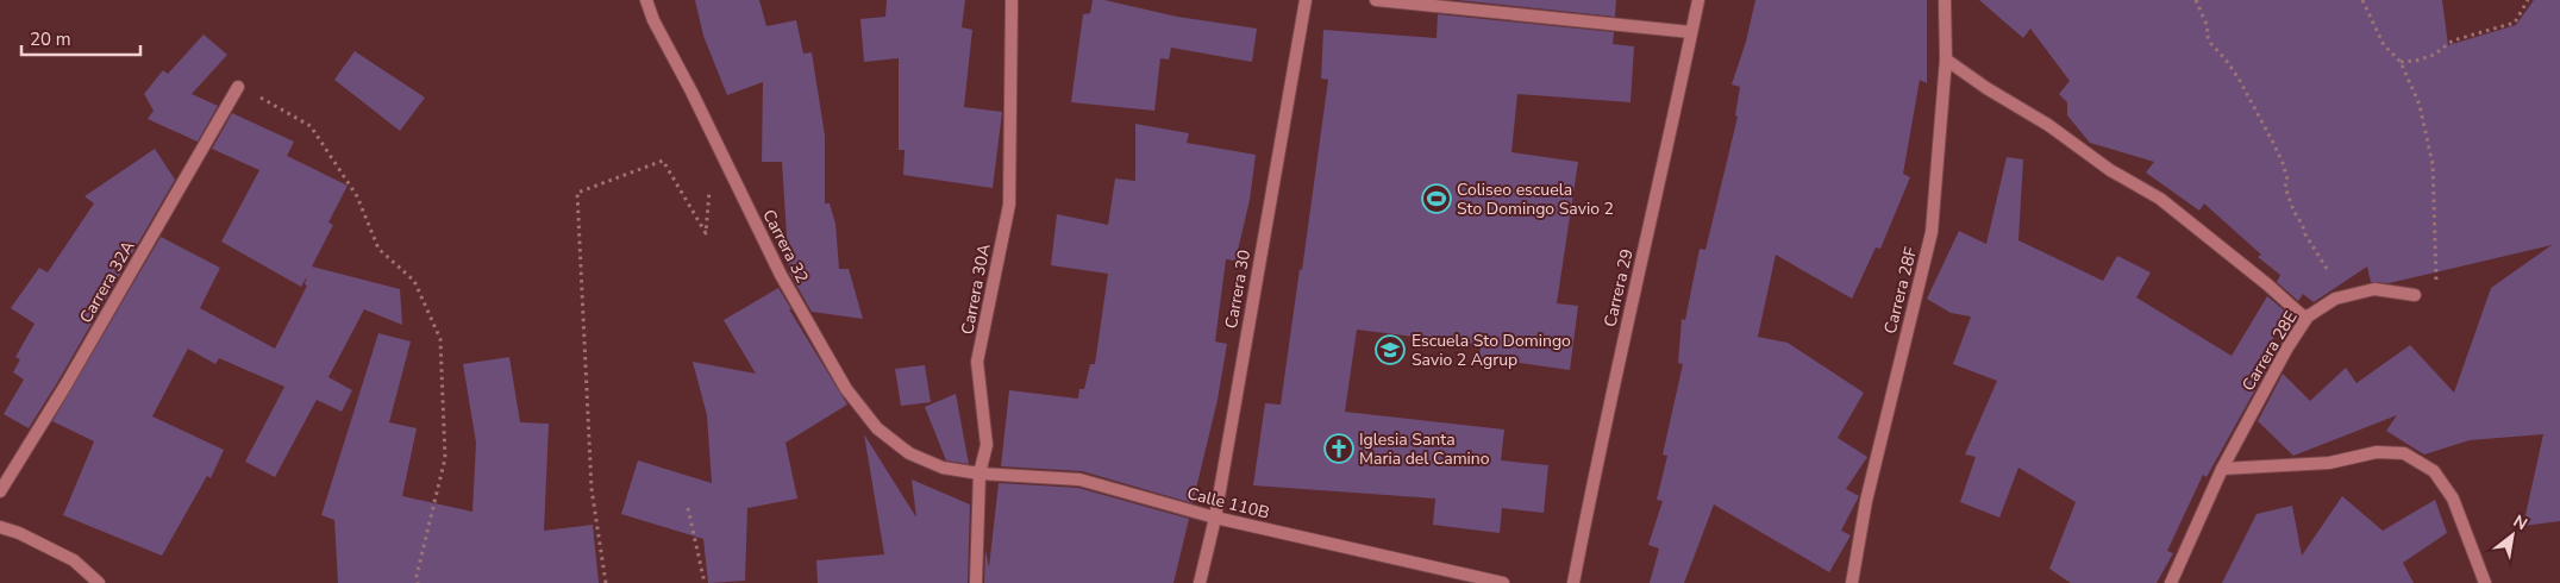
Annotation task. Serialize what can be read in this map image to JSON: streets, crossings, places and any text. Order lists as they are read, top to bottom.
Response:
{
  "streets": {
    "street": [
      "Carrera 32",
      "Carrera 32A",
      "Carrera 29",
      "Carrera 30A",
      "Carrera 30",
      "Carrera 28F",
      "Carrera 28E",
      "Calle 110B"
    ]
  },
  "crossings": [
    ["Carrera 32", "Calle 110B"],
    ["Carrera 30A", "Calle 110B"],
    ["Carrera 30", "Calle 110B"]
  ],
  "places": {
    "sports": ["Coliseo escuela Sto Domingo Savio 2"],
    "school or university": ["Escuela Sto Domingo Savio 2 Agrup"],
    "church": ["Iglesia Santa Maria del Camino"]
  },
  "scale_bar": "20 m",
  "north": "top right"
}
